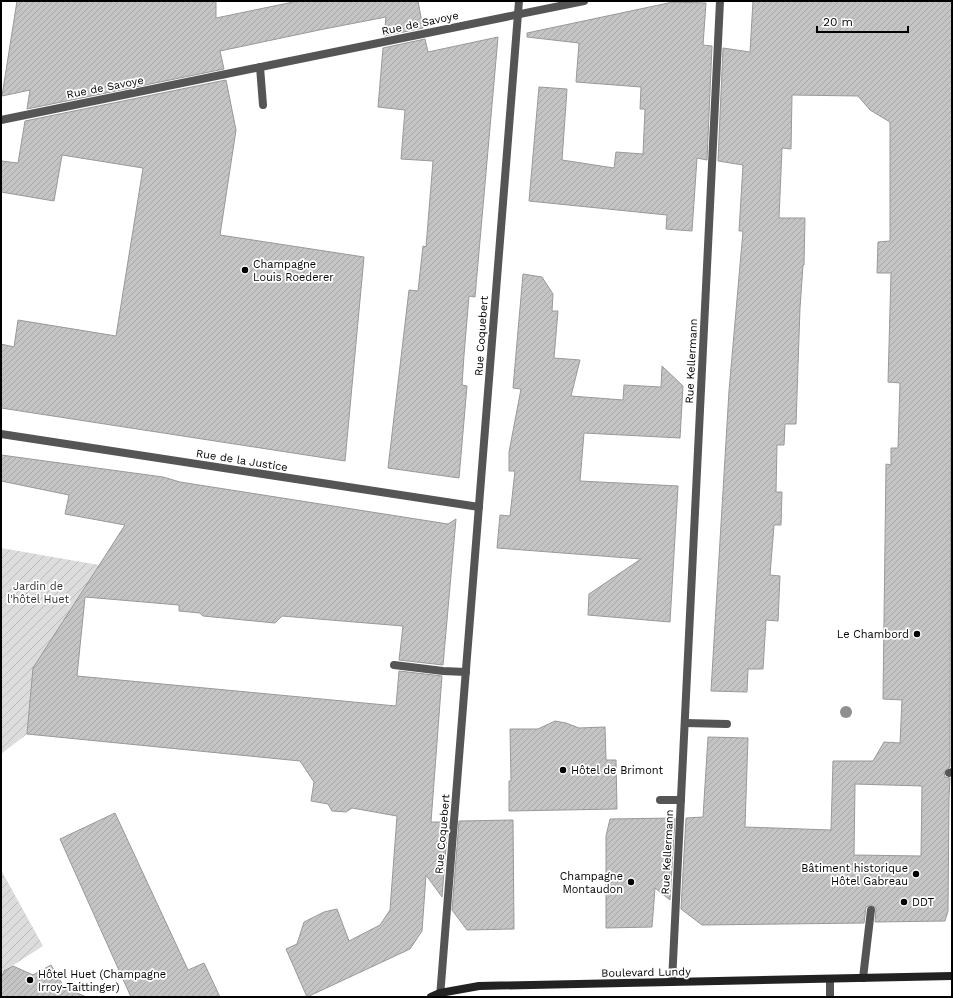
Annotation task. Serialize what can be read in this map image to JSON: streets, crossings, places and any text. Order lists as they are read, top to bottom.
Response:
{
  "streets": {
    "main road": ["Boulevard Lundy"],
    "street": [
      "Rue de Savoye",
      "Rue Coquebert",
      "Rue Kellermann",
      "Rue de la Justice"
    ]
  },
  "crossings": [
    ["Rue de Savoye", "Rue Coquebert"],
    ["Rue Coquebert", "Rue de la Justice"],
    ["Rue Coquebert", "Boulevard Lundy"],
    ["Rue Kellermann", "Boulevard Lundy"]
  ],
  "parks": ["Jardin de l'hôtel Huet"],
  "places": [
    "Champagne Louis Roederer",
    "Le Chambord",
    "Hôtel de Brimont",
    "Bâtiment historique Hôtel Gabreau",
    "Champagne Montaudon",
    "DDT",
    "Hôtel Huet (Champagne Irroy-Taittinger)"
  ],
  "scale_bar": "20 m"
}
